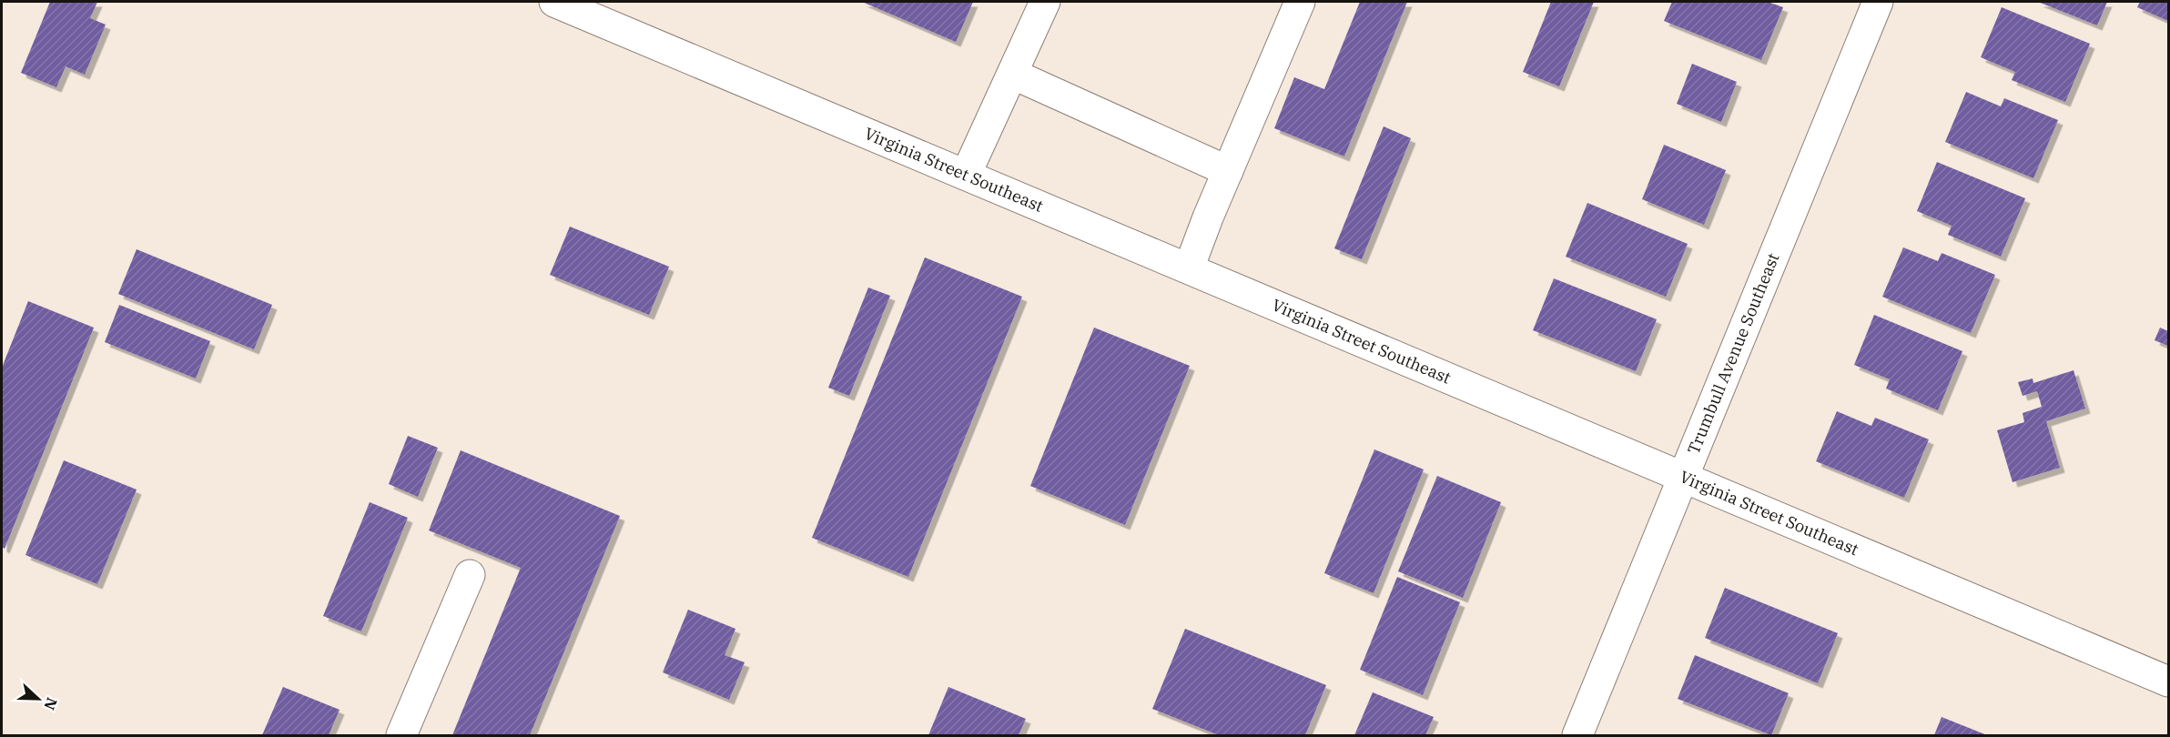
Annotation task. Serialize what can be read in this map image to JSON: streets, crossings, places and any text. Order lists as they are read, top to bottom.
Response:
{
  "streets": {
    "street": ["Virginia Street Southeast", "Trumbull Avenue Southeast"]
  },
  "crossings": [
    ["Virginia Street Southeast", "Trumbull Avenue Southeast"]
  ],
  "north": "right"
}
